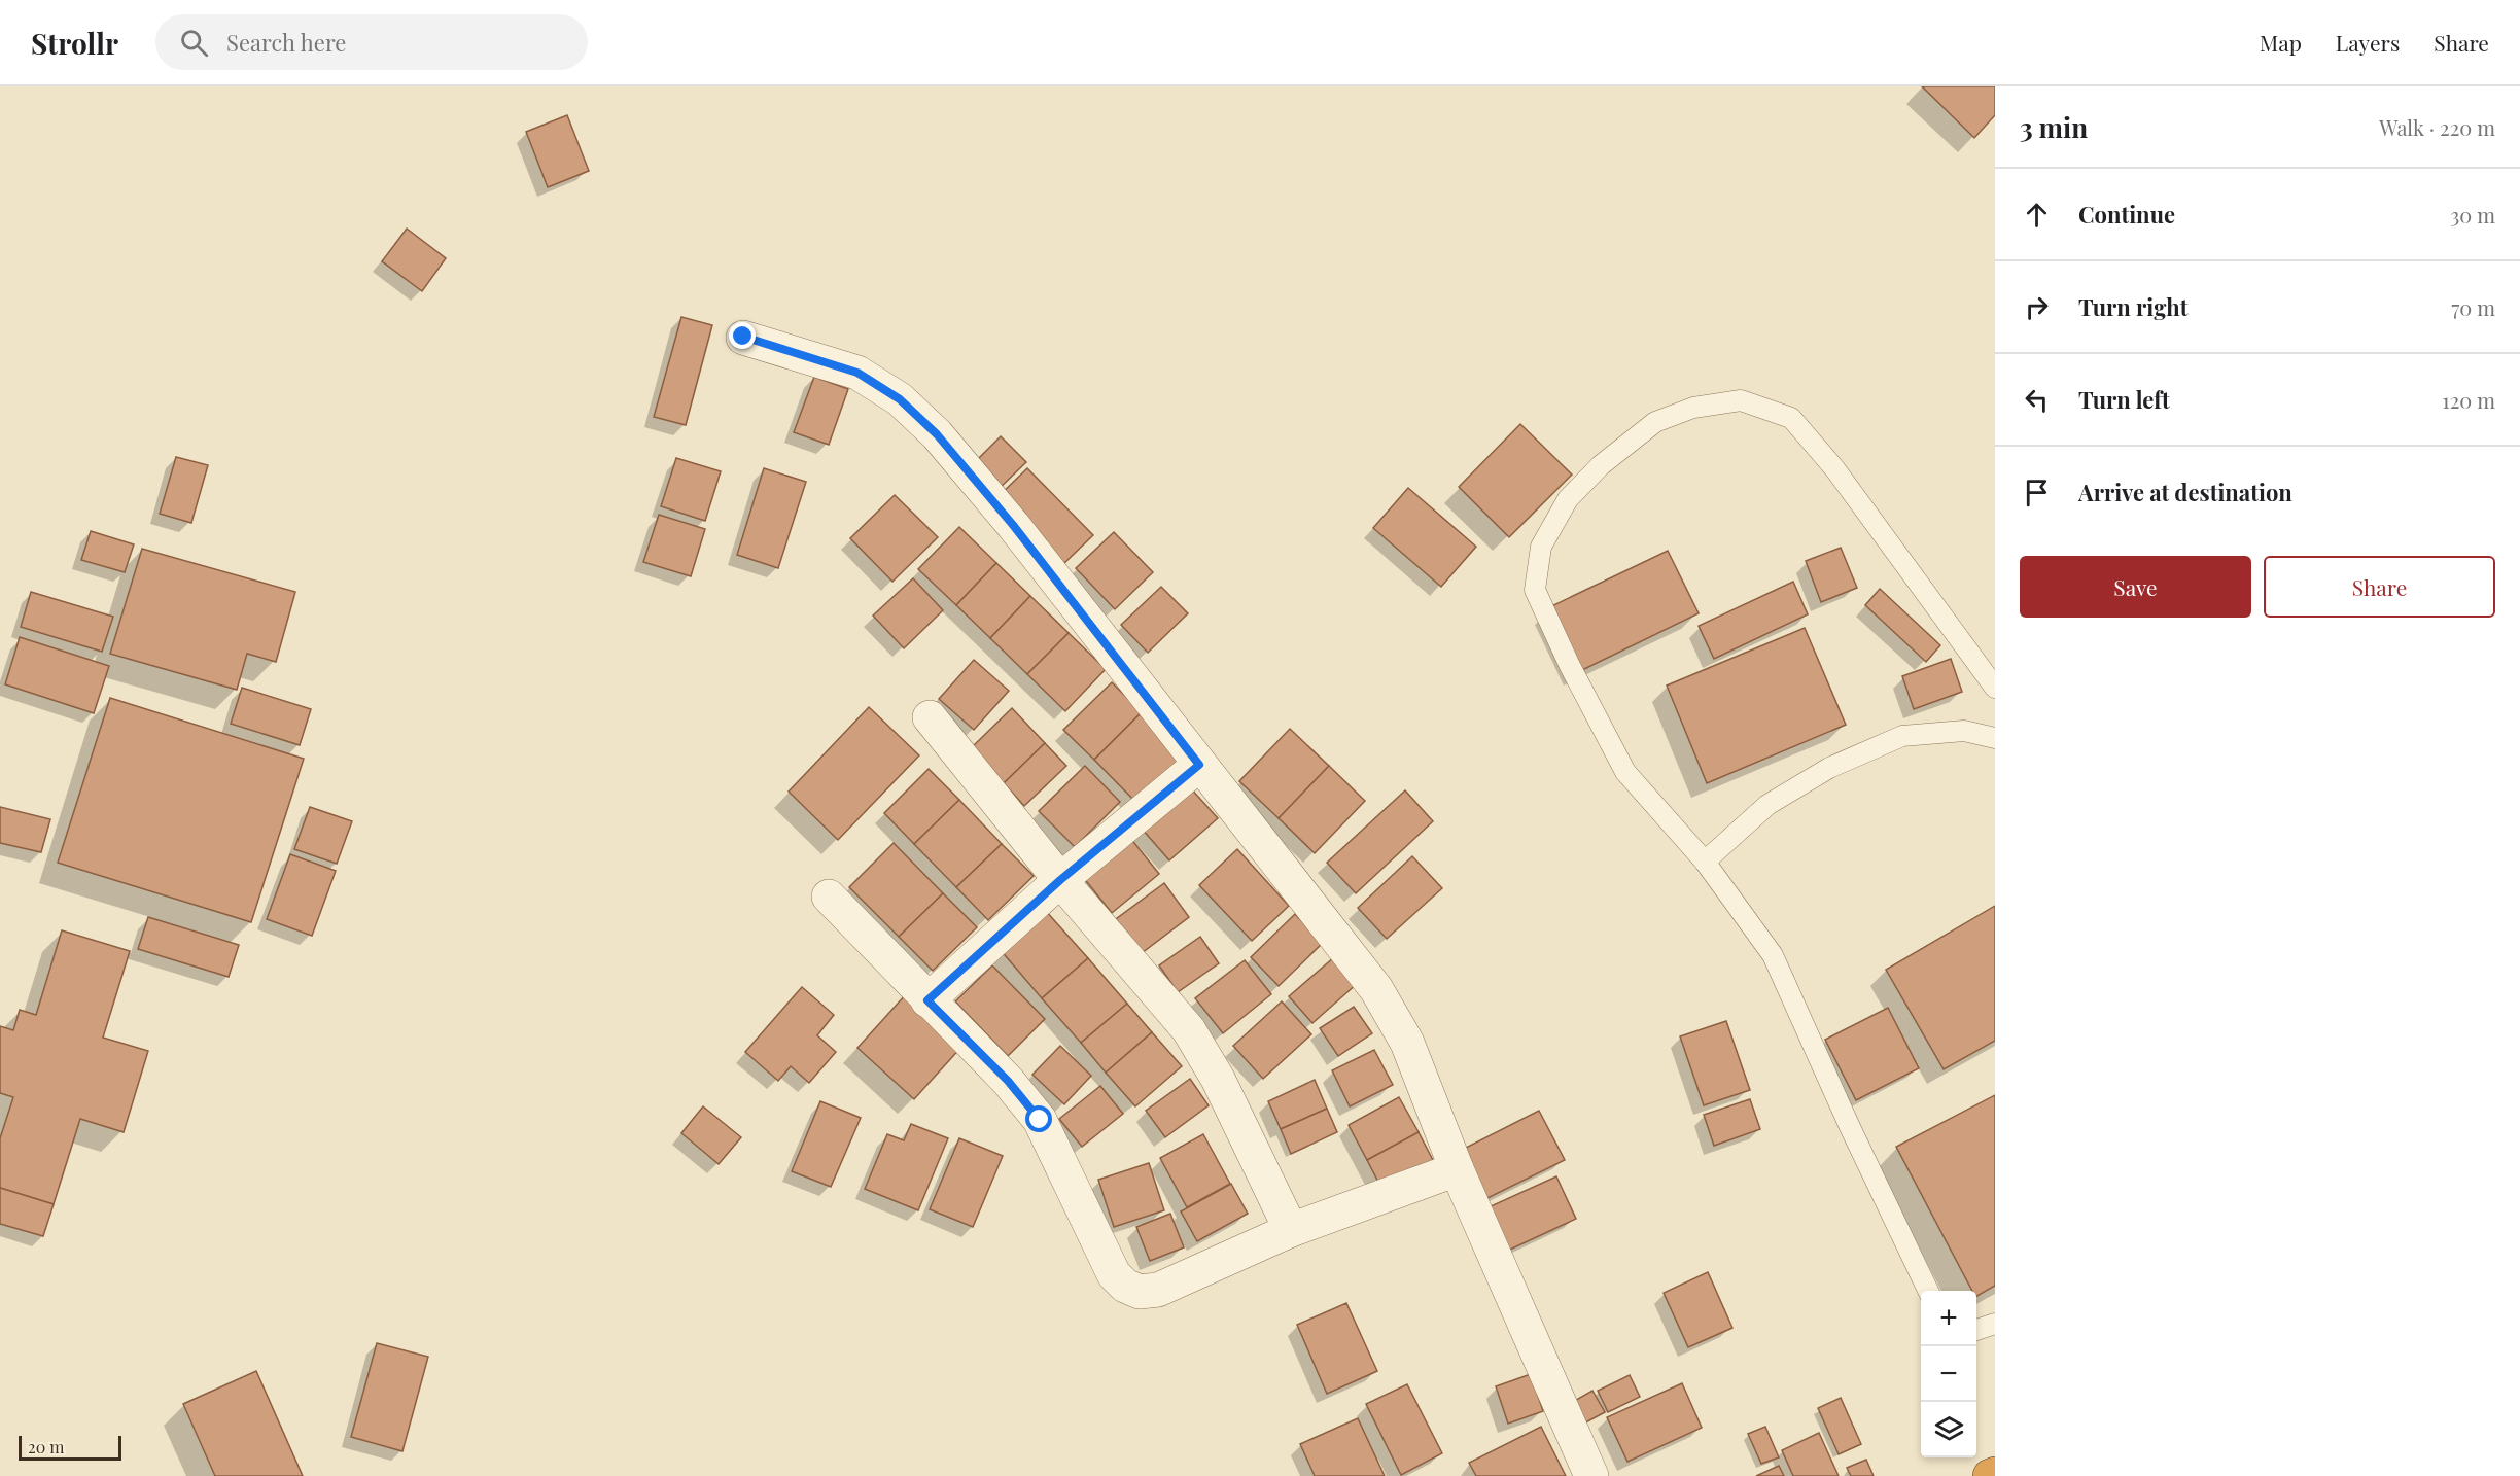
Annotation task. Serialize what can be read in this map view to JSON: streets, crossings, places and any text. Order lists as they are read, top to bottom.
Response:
{
  "scale_bar": "20 m",
  "page": {
    "header": "Strollr",
    "search": "Search here",
    "nav": ["Map", "Layers", "Share"],
    "heading": ["3 min", "Walk · 220 m"],
    "list": [
      ["Continue", "30 m"],
      ["Turn right", "70 m"],
      ["Turn left", "120 m"],
      "Arrive at destination"
    ],
    "buttons": ["Save", "Share"],
    "map_buttons": ["+", "−"],
    "scale": "20 m"
  }
}
